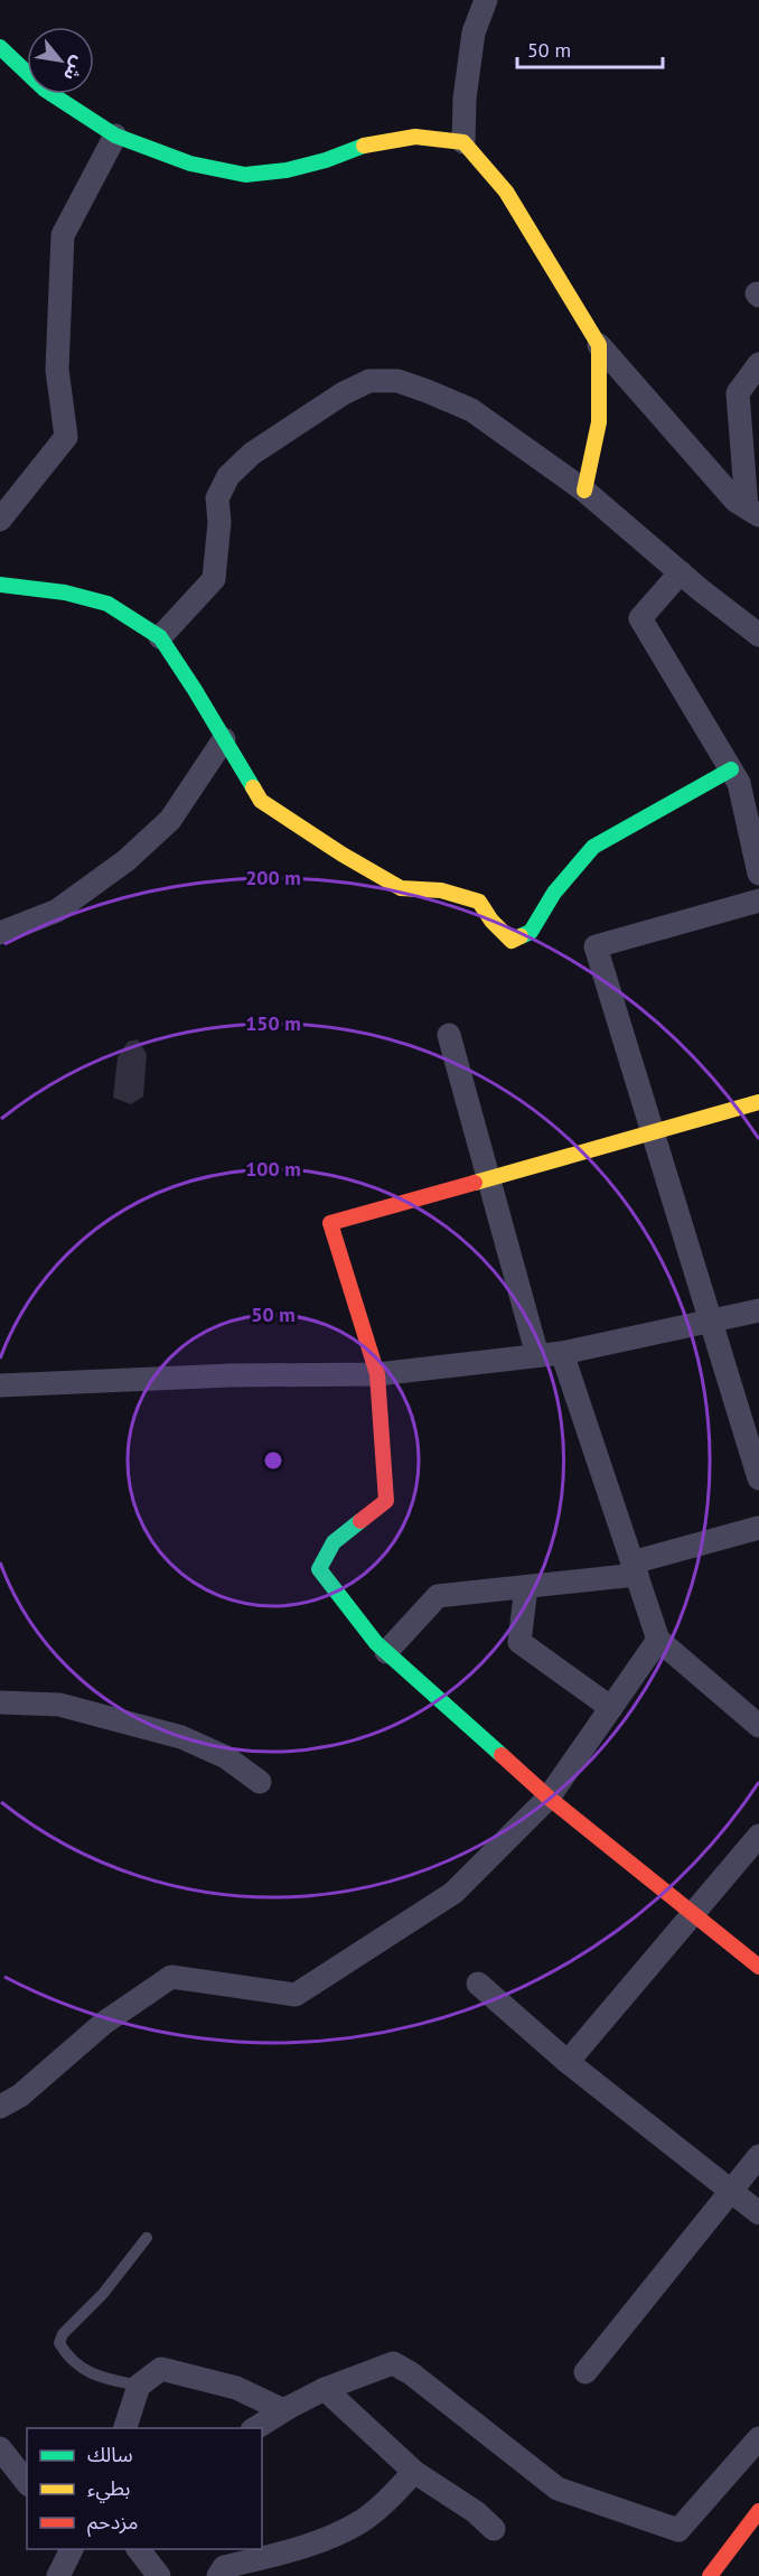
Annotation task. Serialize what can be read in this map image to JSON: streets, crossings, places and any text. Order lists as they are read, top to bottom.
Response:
{
  "legend": ["سالك", "بطيء", "مزدحم"],
  "scale_bar": "50 m",
  "north": "bottom right",
  "rings": [
    "200 m",
    "150 m",
    "100 m",
    "50 m"
  ]
}
